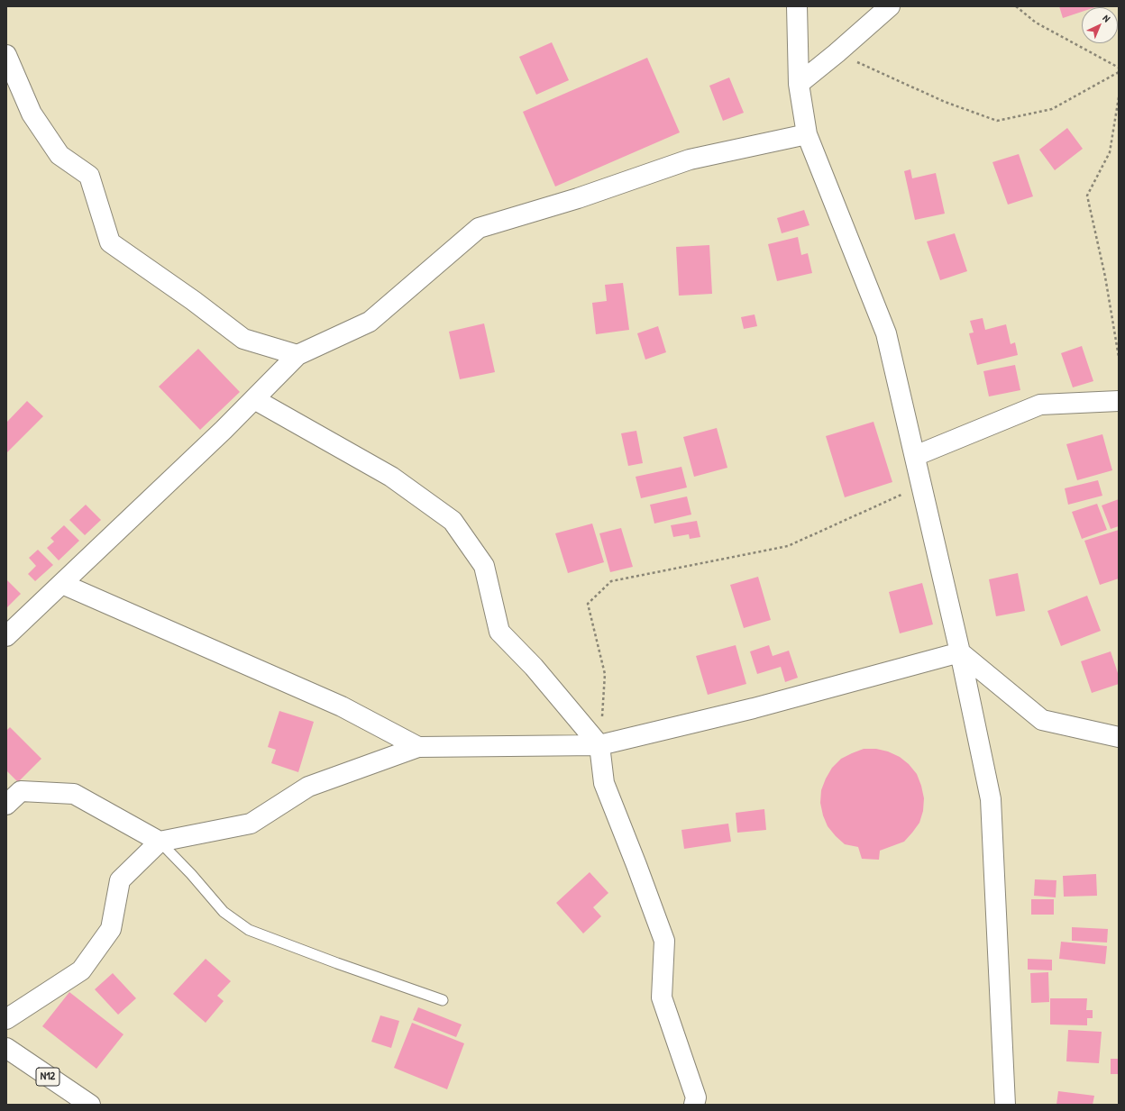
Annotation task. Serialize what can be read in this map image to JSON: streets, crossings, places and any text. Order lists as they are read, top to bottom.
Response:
{
  "streets": {
    "street": ["N12"]
  },
  "north": "top right"
}
